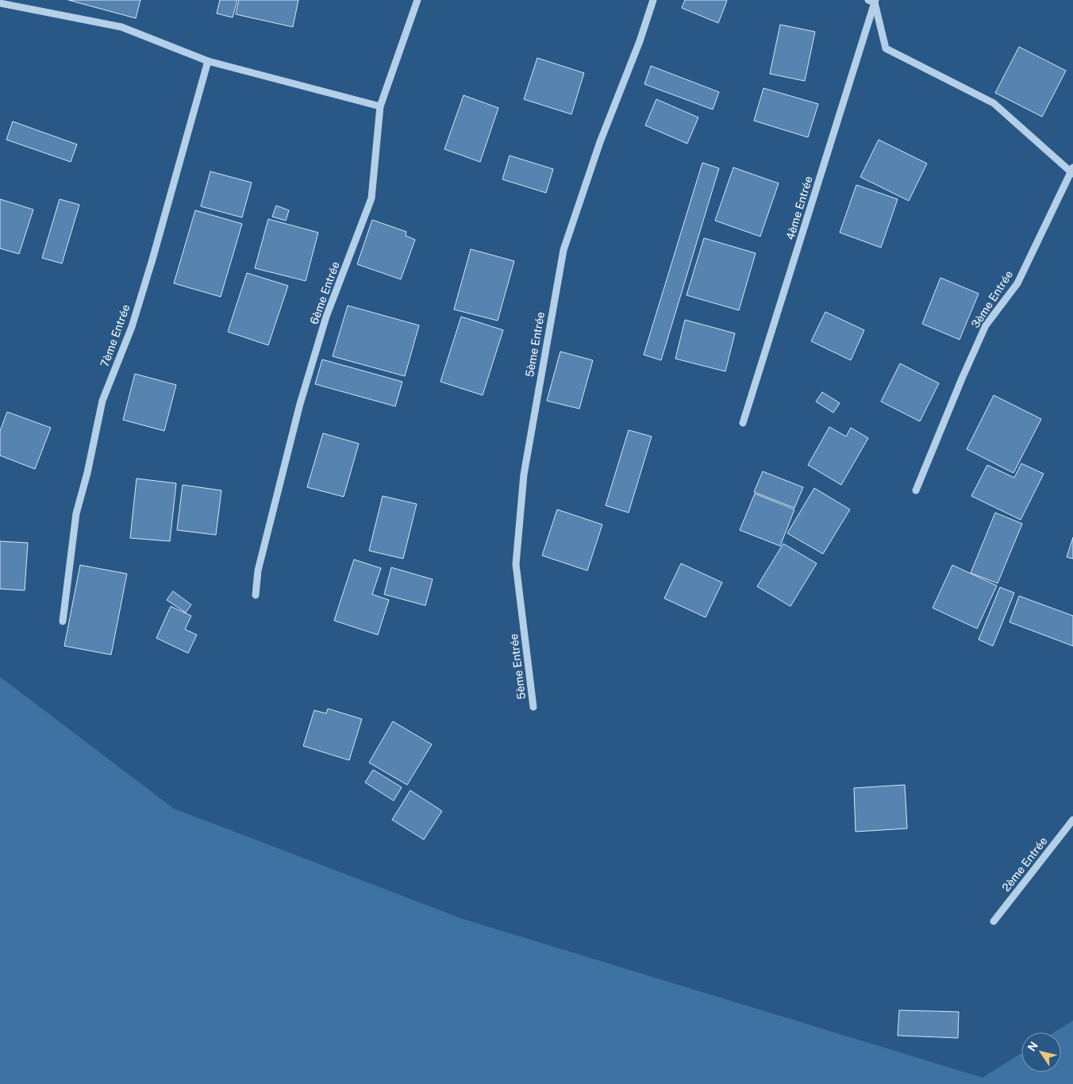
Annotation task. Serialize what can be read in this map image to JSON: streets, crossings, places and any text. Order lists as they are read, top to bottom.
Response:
{
  "streets": {
    "street": [
      "4ème Entrée",
      "6ème Entrée",
      "3ème Entrée",
      "7ème Entrée",
      "5ème Entrée",
      "2ème Entrée"
    ]
  },
  "north": "top left"
}
